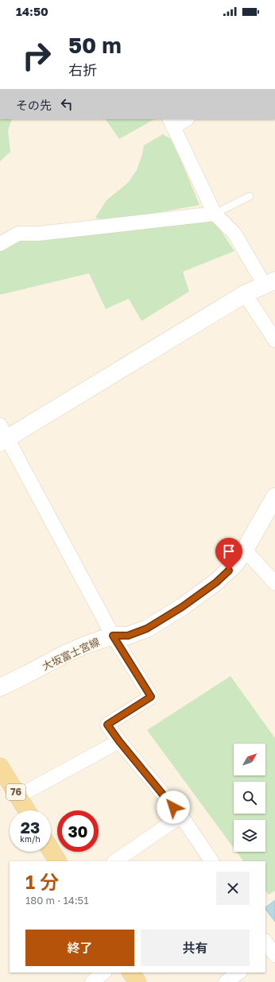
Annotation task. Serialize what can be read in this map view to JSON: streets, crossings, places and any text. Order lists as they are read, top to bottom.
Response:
{
  "streets": {
    "main road": ["大坂富士宮線", "76"]
  },
  "north": "top right",
  "page": {
    "status": "14:50",
    "turn": ["50 m", "右折"],
    "then": "その先",
    "speed": "23 km/h",
    "limit": "30",
    "heading": ["1 分", "180 m · 14:51"],
    "buttons": ["終了", "共有"]
  }
}
